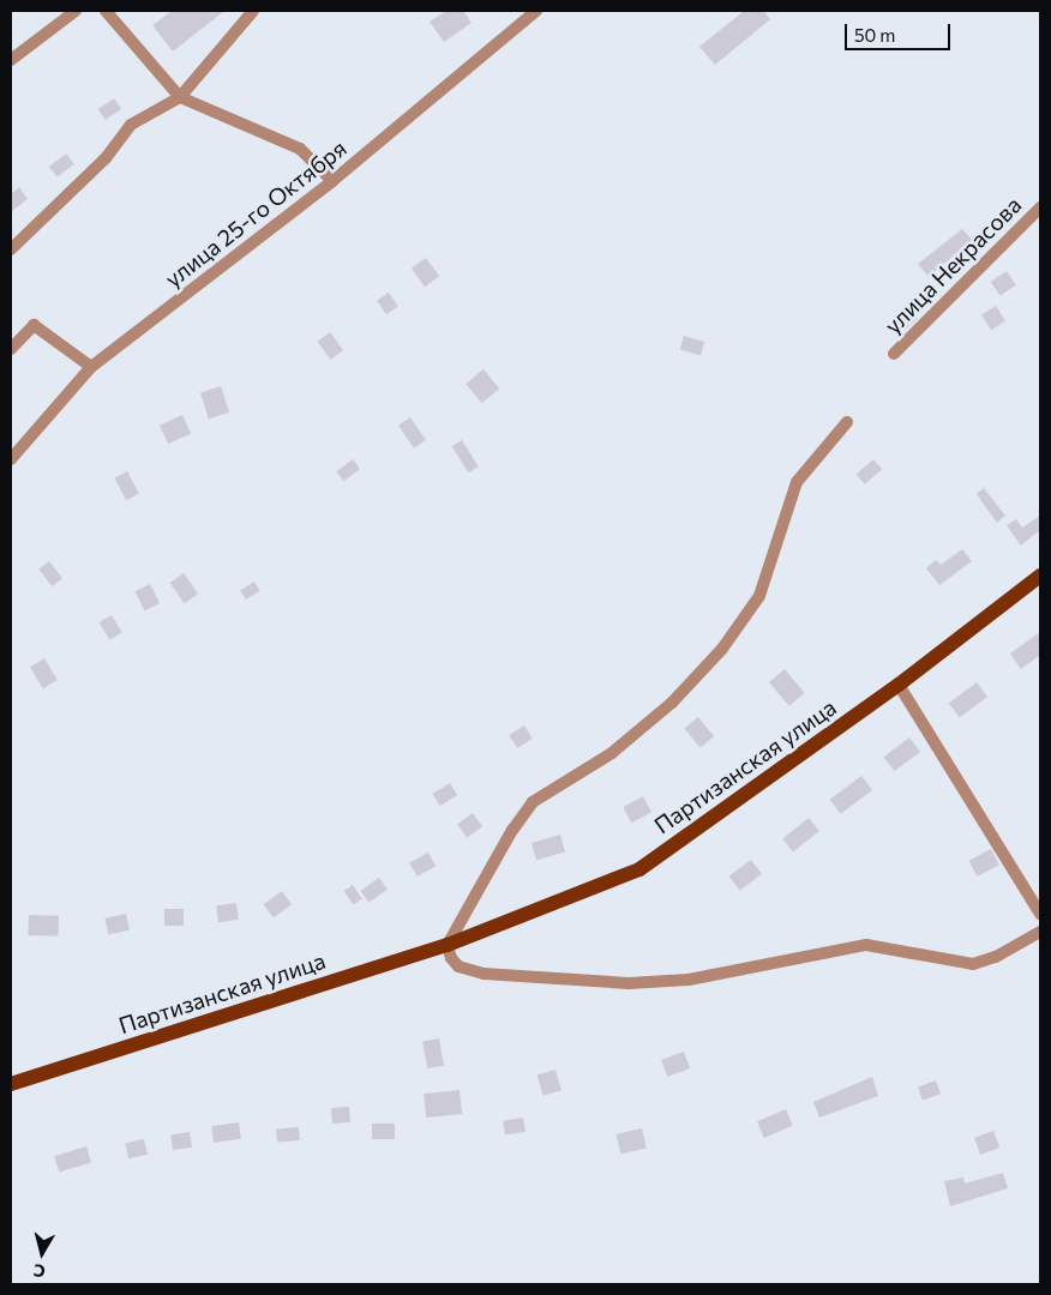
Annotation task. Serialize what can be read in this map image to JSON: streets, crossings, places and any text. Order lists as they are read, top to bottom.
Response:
{
  "streets": {
    "main road": ["Партизанская улица"],
    "street": ["улица 25-го Октября", "улица Некрасова"]
  },
  "scale_bar": "50 m",
  "north": "bottom"
}
